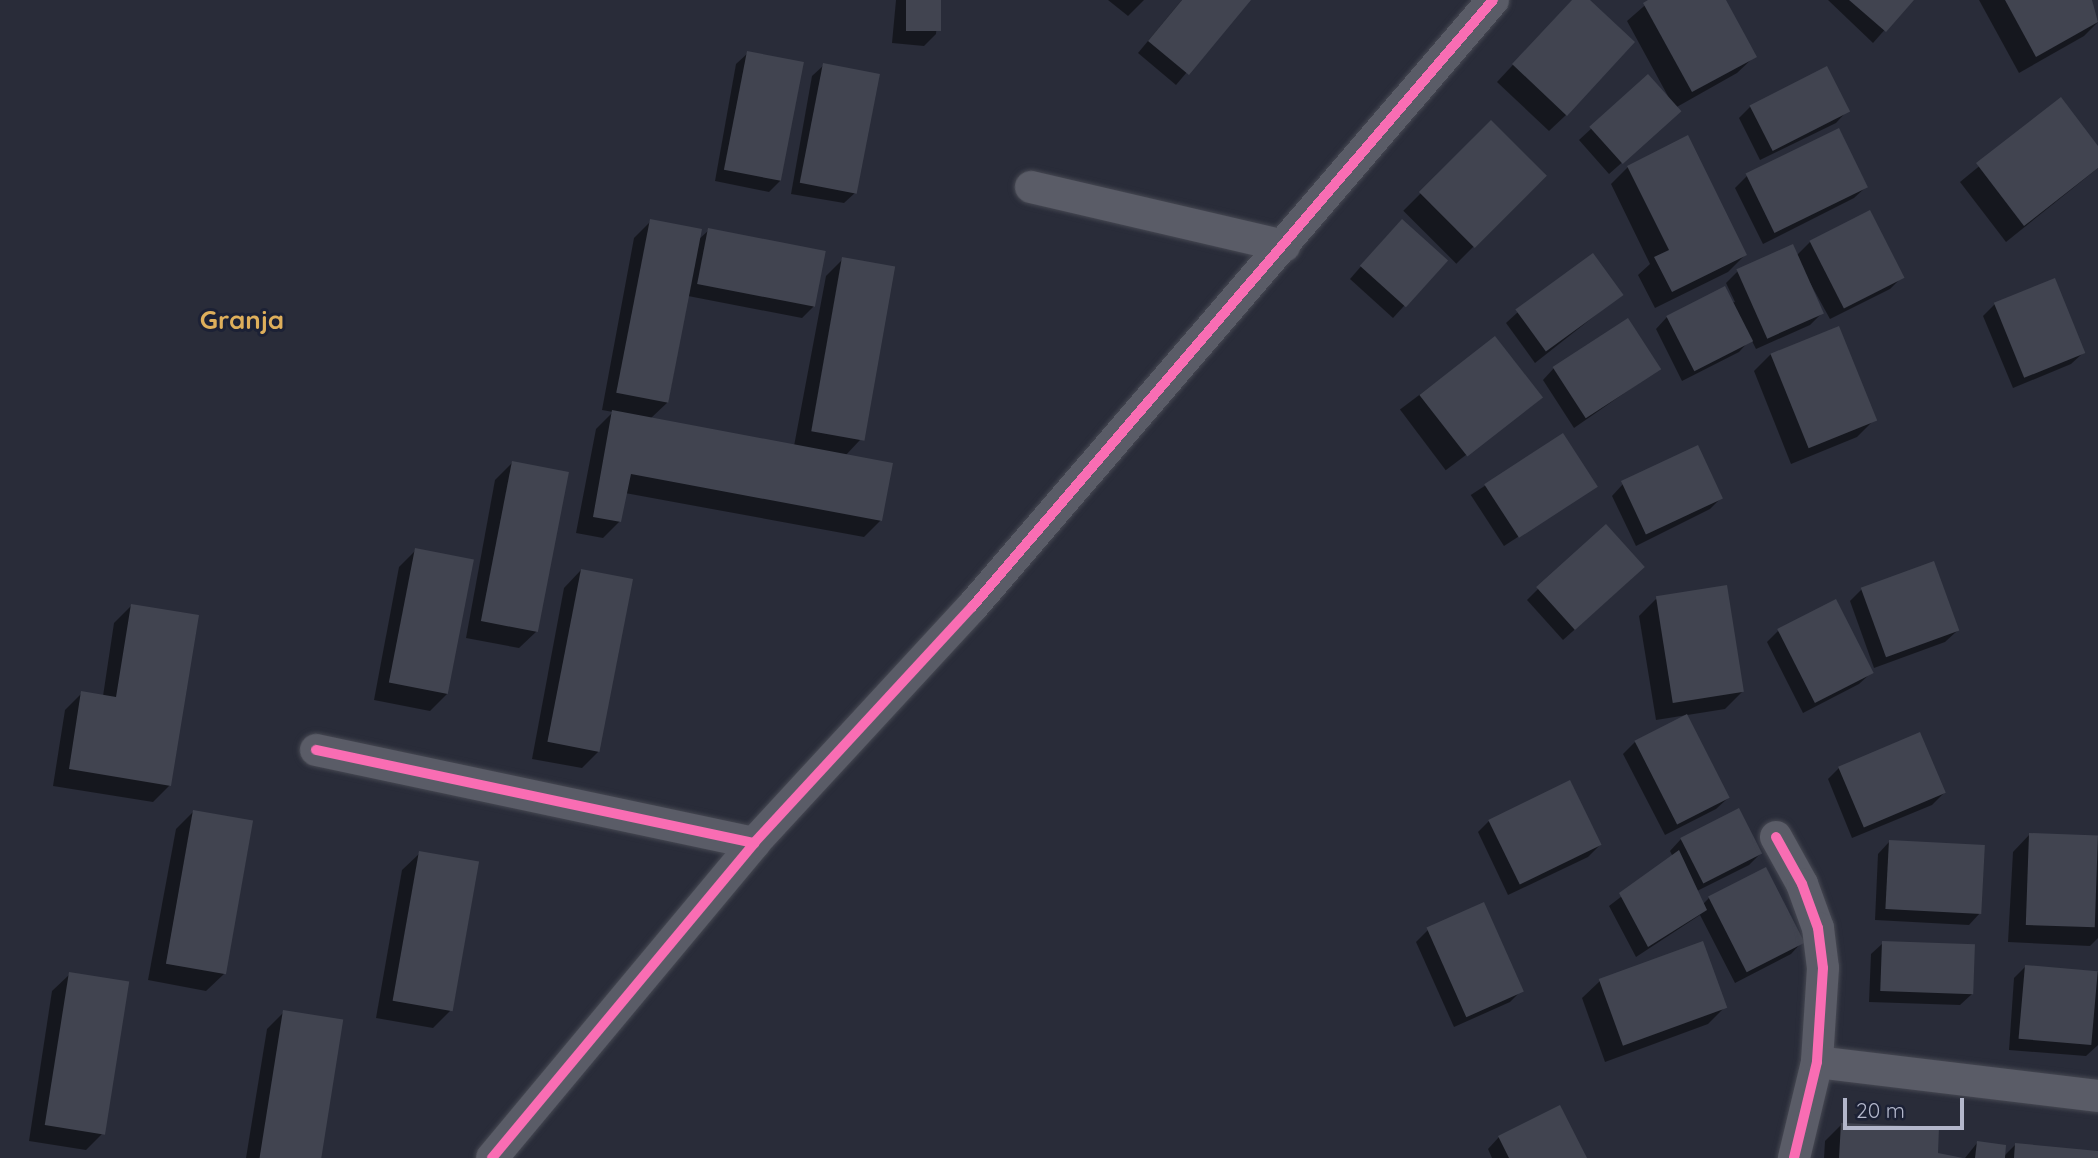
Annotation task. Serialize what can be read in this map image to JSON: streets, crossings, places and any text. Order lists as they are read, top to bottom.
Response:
{
  "districts": ["Granja"],
  "scale_bar": "20 m"
}
